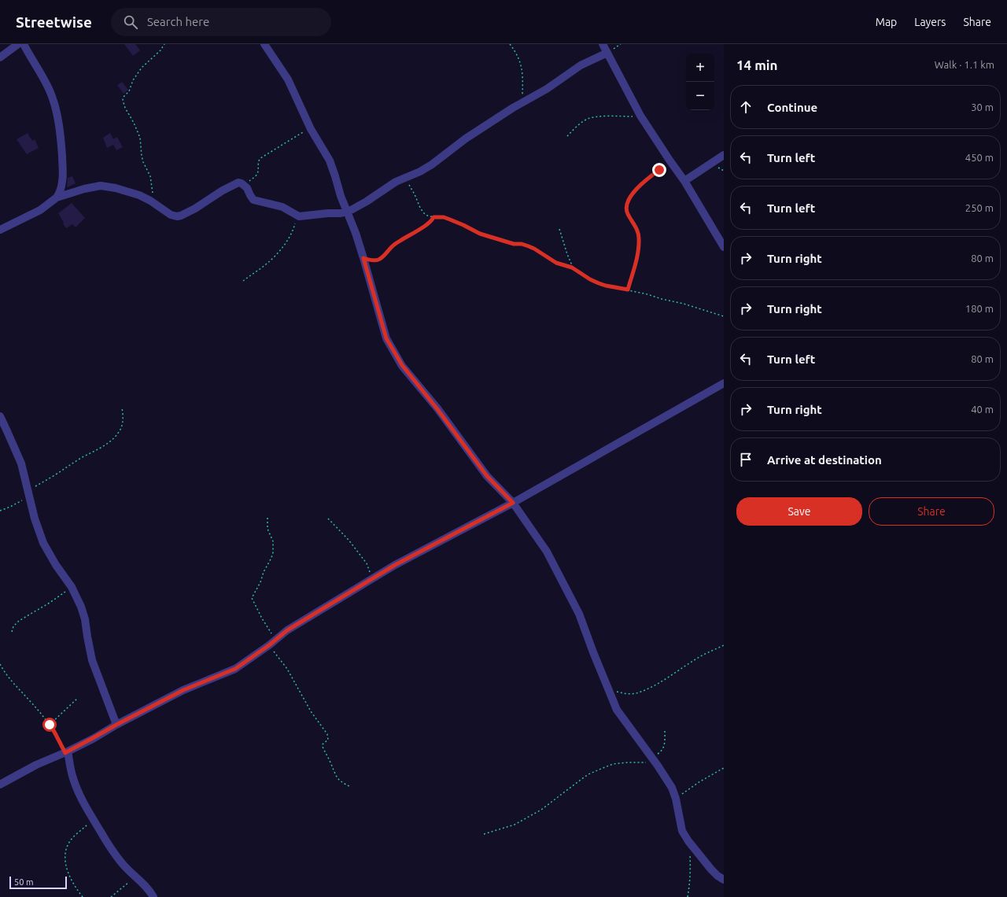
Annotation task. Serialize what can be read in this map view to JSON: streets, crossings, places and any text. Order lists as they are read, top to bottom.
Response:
{
  "scale_bar": "50 m",
  "page": {
    "header": "Streetwise",
    "search": "Search here",
    "nav": ["Map", "Layers", "Share"],
    "heading": ["14 min", "Walk · 1.1 km"],
    "map_buttons": ["+", "−"],
    "list": [
      ["Continue", "30 m"],
      ["Turn left", "450 m"],
      ["Turn left", "250 m"],
      ["Turn right", "80 m"],
      ["Turn right", "180 m"],
      ["Turn left", "80 m"],
      ["Turn right", "40 m"],
      "Arrive at destination"
    ],
    "buttons": ["Save", "Share"],
    "scale": "50 m"
  }
}
